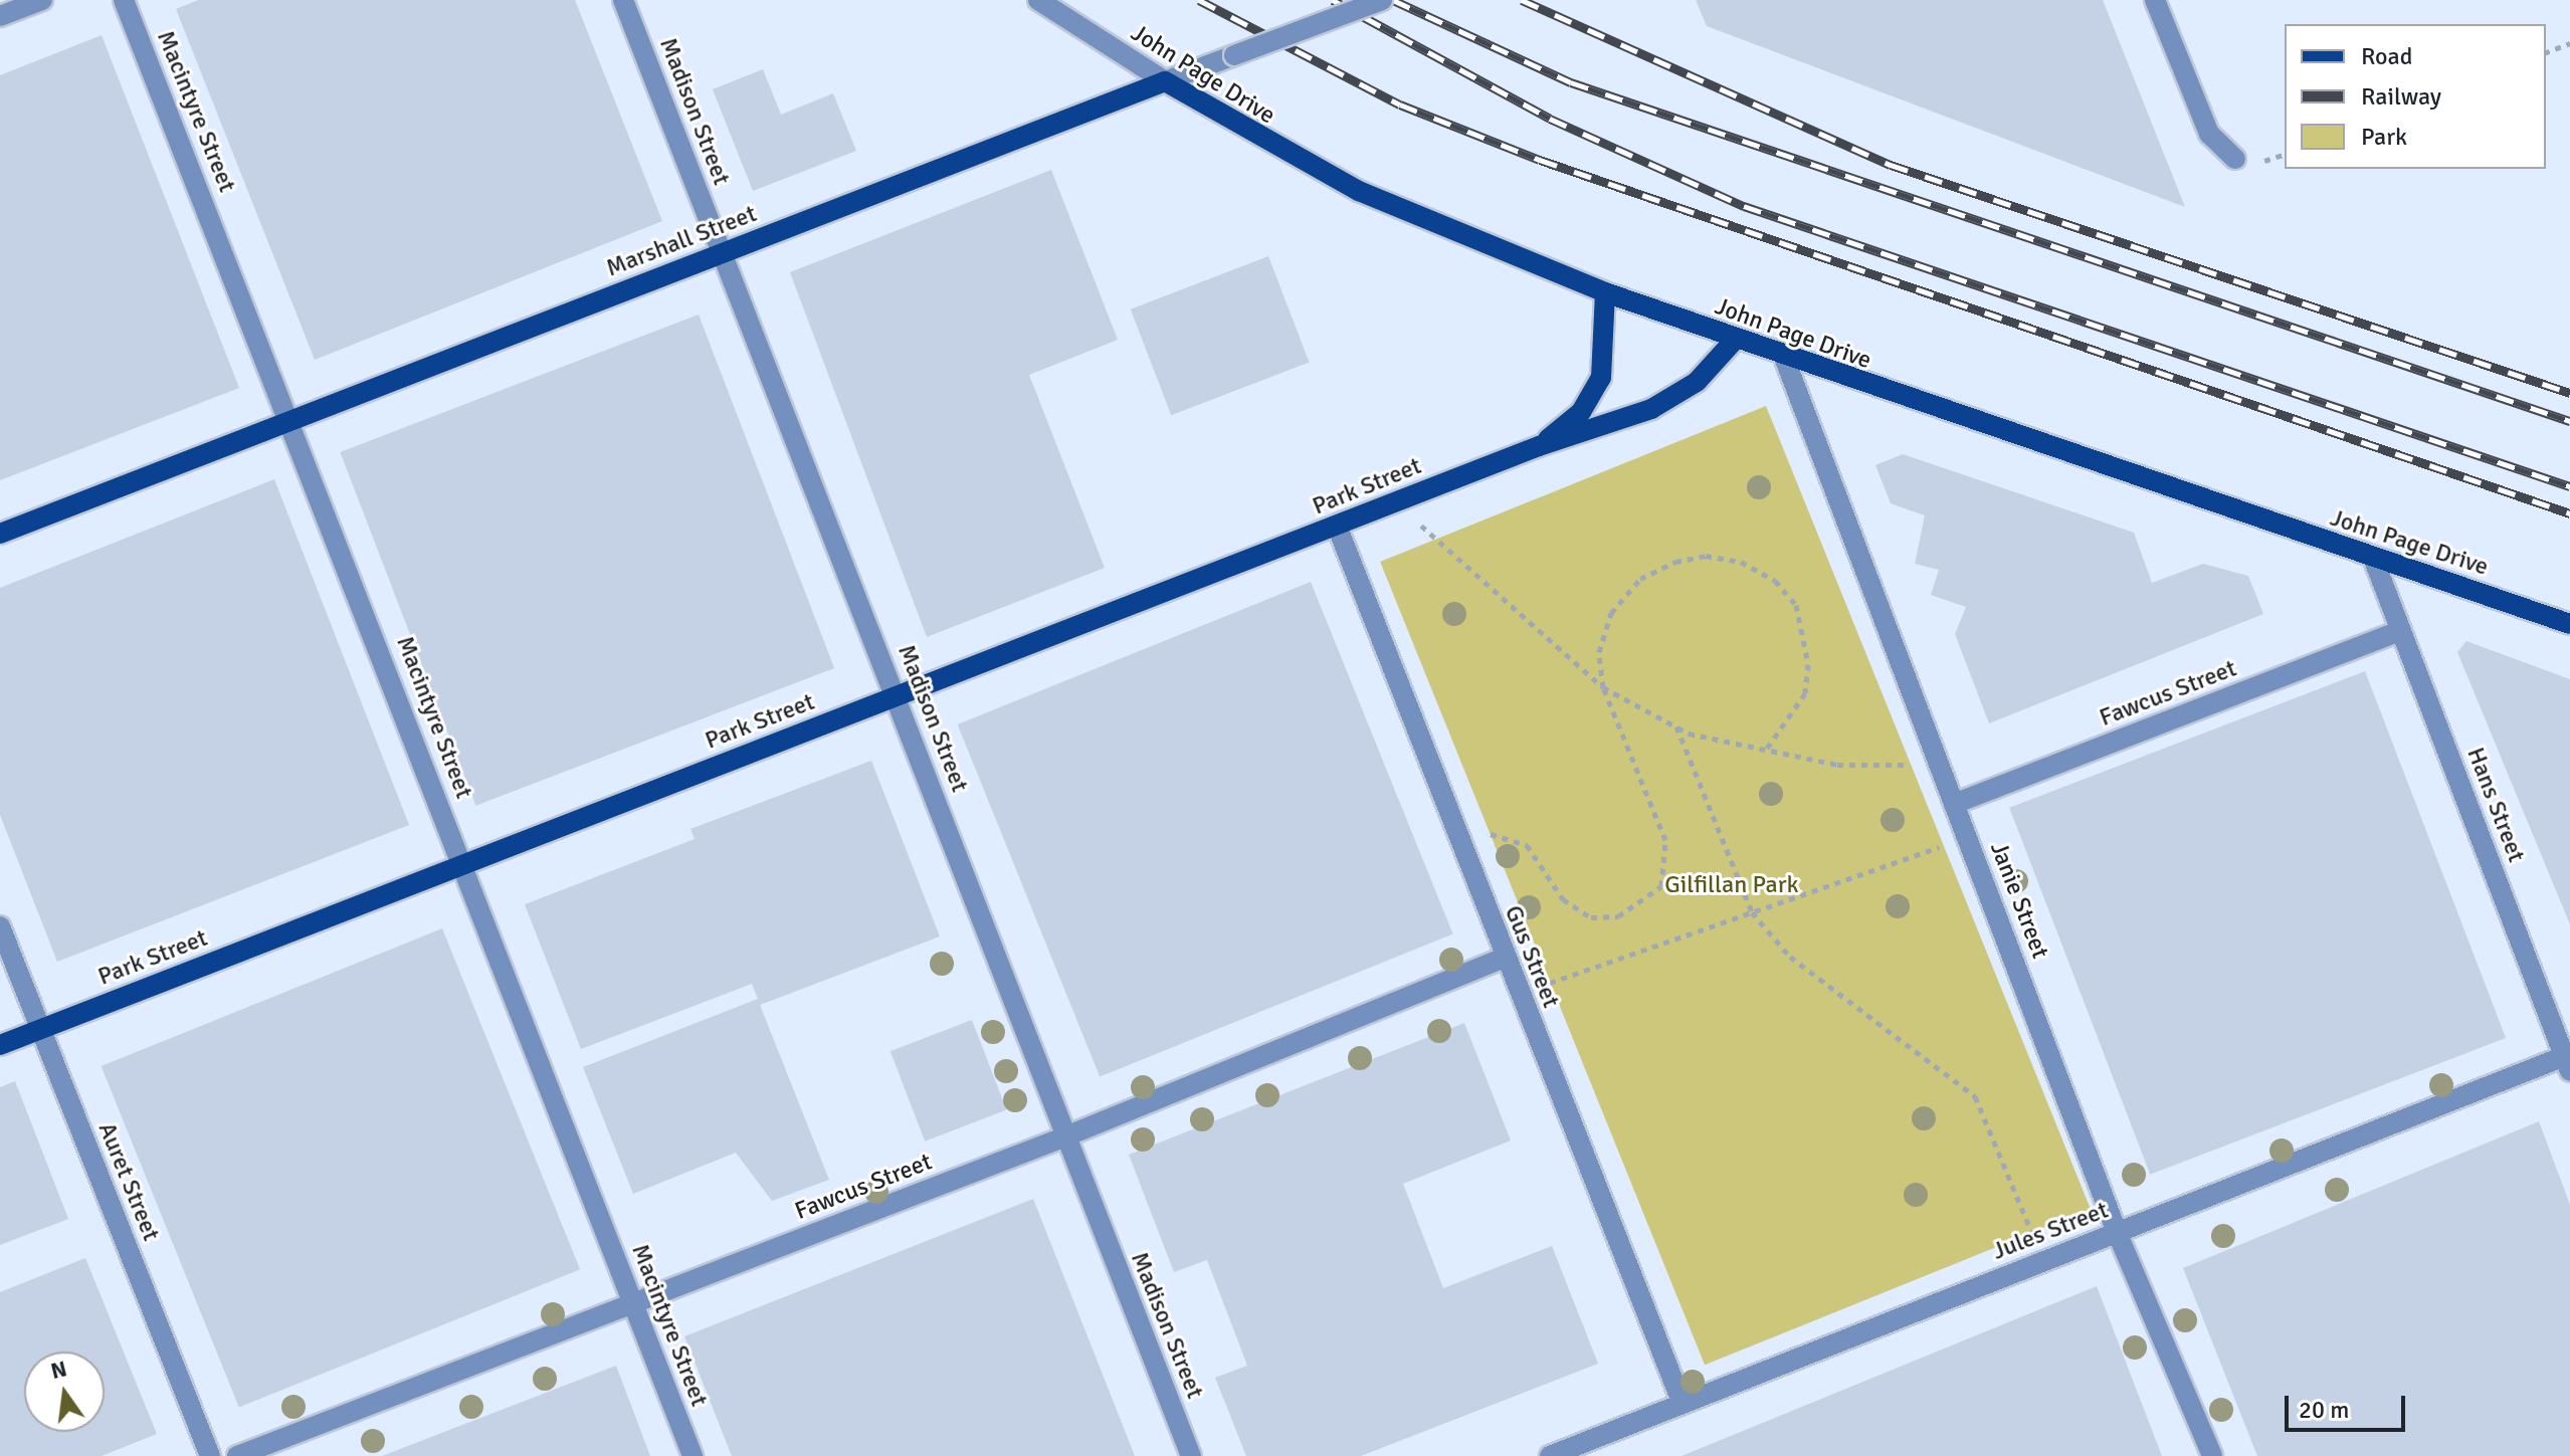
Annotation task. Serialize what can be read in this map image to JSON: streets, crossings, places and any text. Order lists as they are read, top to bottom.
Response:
{
  "streets": {
    "main road": ["John Page Drive", "Marshall Street", "Park Street"],
    "street": [
      "Macintyre Street",
      "Madison Street",
      "Fawcus Street",
      "Hans Street",
      "Janie Street",
      "Gus Street",
      "Auret Street",
      "Jules Street"
    ]
  },
  "crossings": [
    ["John Page Drive", "Marshall Street"],
    ["John Page Drive", "Park Street"],
    ["John Page Drive", "Hans Street"],
    ["John Page Drive", "Janie Street"],
    ["Macintyre Street", "Marshall Street"],
    ["Macintyre Street", "Park Street"],
    ["Macintyre Street", "Fawcus Street"],
    ["Madison Street", "Marshall Street"],
    ["Madison Street", "Park Street"],
    ["Madison Street", "Fawcus Street"],
    ["Park Street", "Gus Street"],
    ["Park Street", "Auret Street"],
    ["Fawcus Street", "Hans Street"],
    ["Fawcus Street", "Janie Street"],
    ["Fawcus Street", "Gus Street"],
    ["Hans Street", "Jules Street"],
    ["Janie Street", "Jules Street"],
    ["Gus Street", "Jules Street"]
  ],
  "parks": ["Gilfillan Park"],
  "legend": ["Road", "Railway", "Park"],
  "scale_bar": "20 m",
  "north": "top"
}
